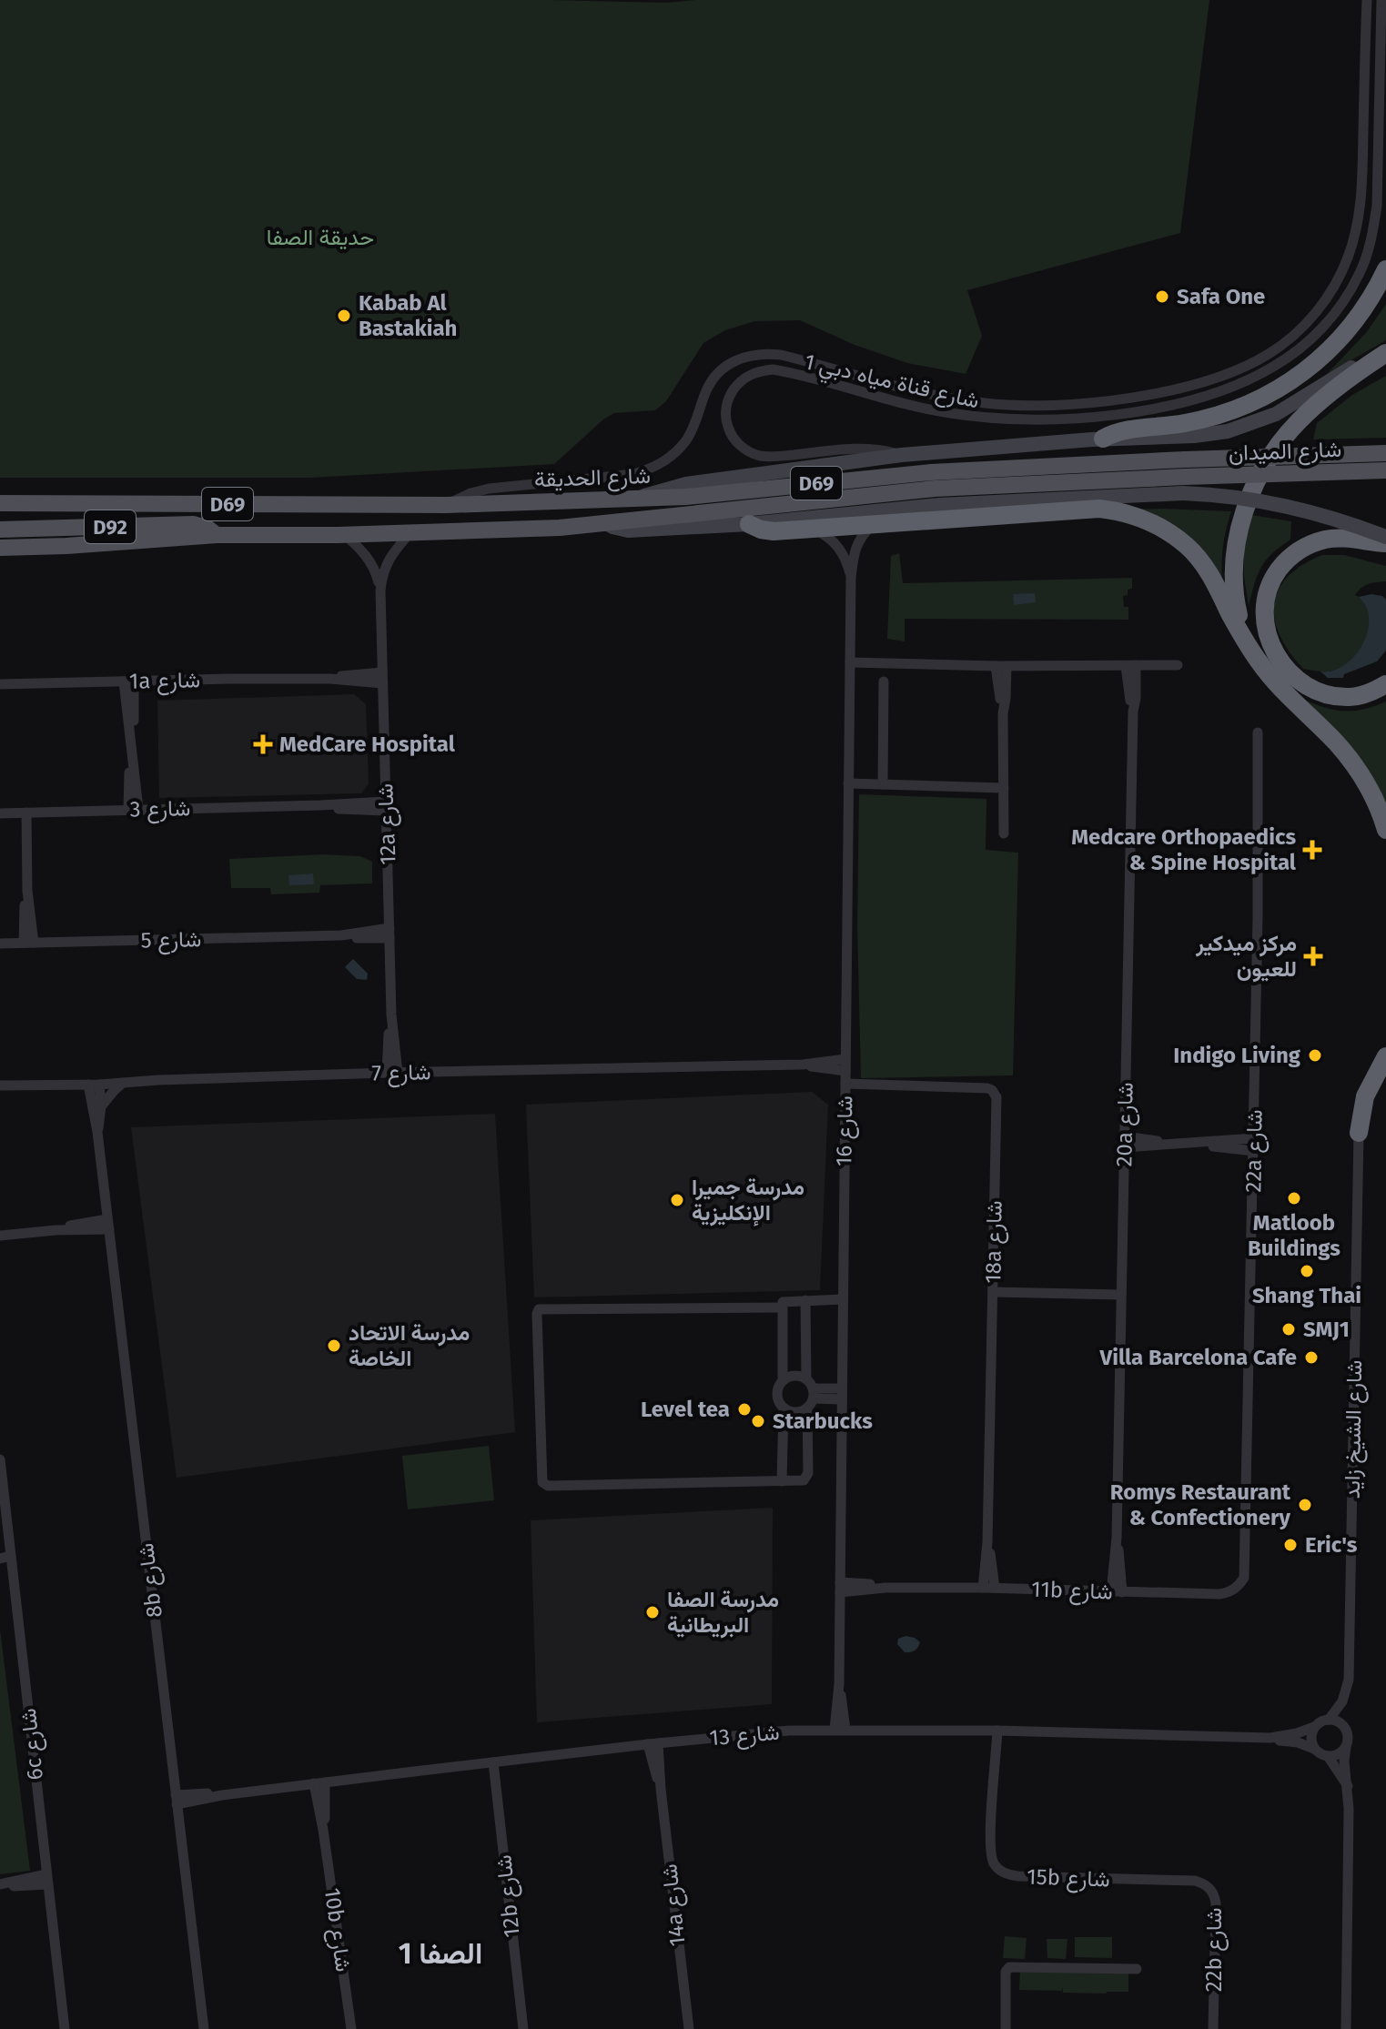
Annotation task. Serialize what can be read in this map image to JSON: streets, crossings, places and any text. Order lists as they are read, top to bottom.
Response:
{
  "streets": {
    "main road": [
      "شارع الميدان",
      "شارع الحديقة",
      "D69",
      "D92"
    ],
    "street": [
      "شارع قناة مياه دبي 1",
      "1a شارع",
      "شارع 3",
      "12a شارع",
      "شارع 5",
      "شارع 7",
      "20a شارع",
      "شارع 16",
      "22a شارع",
      "18a شارع",
      "شارع الشيخ زايد",
      "8b شارع",
      "11b شارع",
      "شارع 13",
      "6c شارع",
      "15b شارع",
      "12b شارع",
      "14a شارع",
      "10b شارع",
      "22b شارع"
    ]
  },
  "crossings": [
    ["شارع قناة مياه دبي 1", "شارع الحديقة"],
    ["شارع الميدان", "شارع الحديقة"],
    ["شارع الحديقة", "D92"],
    ["شارع الحديقة", "12a شارع"],
    ["1a شارع", "12a شارع"],
    ["شارع 3", "12a شارع"],
    ["12a شارع", "شارع 5"],
    ["12a شارع", "شارع 7"],
    ["شارع 7", "شارع 16"],
    ["شارع 7", "8b شارع"],
    ["20a شارع", "11b شارع"],
    ["شارع 16", "18a شارع"],
    ["شارع 16", "11b شارع"],
    ["شارع 16", "شارع 13"],
    ["22a شارع", "11b شارع"],
    ["18a شارع", "11b شارع"],
    ["شارع الشيخ زايد", "شارع 13"],
    ["8b شارع", "شارع 13"],
    ["شارع 13", "15b شارع"],
    ["شارع 13", "12b شارع"],
    ["شارع 13", "14a شارع"],
    ["شارع 13", "10b شارع"],
    ["15b شارع", "22b شارع"]
  ],
  "districts": ["الصفا 1"],
  "parks": ["حديقة الصفا"],
  "places": {
    "other": [
      "Safa One",
      "Kabab Al Bastakiah",
      "Indigo Living",
      "Matloob Buildings",
      "مدرسة جميرا الإنكليزية",
      "Shang Thai",
      "SMJ1",
      "مدرسة الاتحاد الخاصة",
      "Villa Barcelona Cafe",
      "Level tea",
      "Starbucks",
      "Romys Restaurant & Confectionery",
      "Eric's",
      "مدرسة الصفا البريطانية"
    ],
    "health": ["MedCare Hospital", "Medcare Orthopaedics & Spine Hospital", "مركز ميدكير للعيون"]
  }
}
